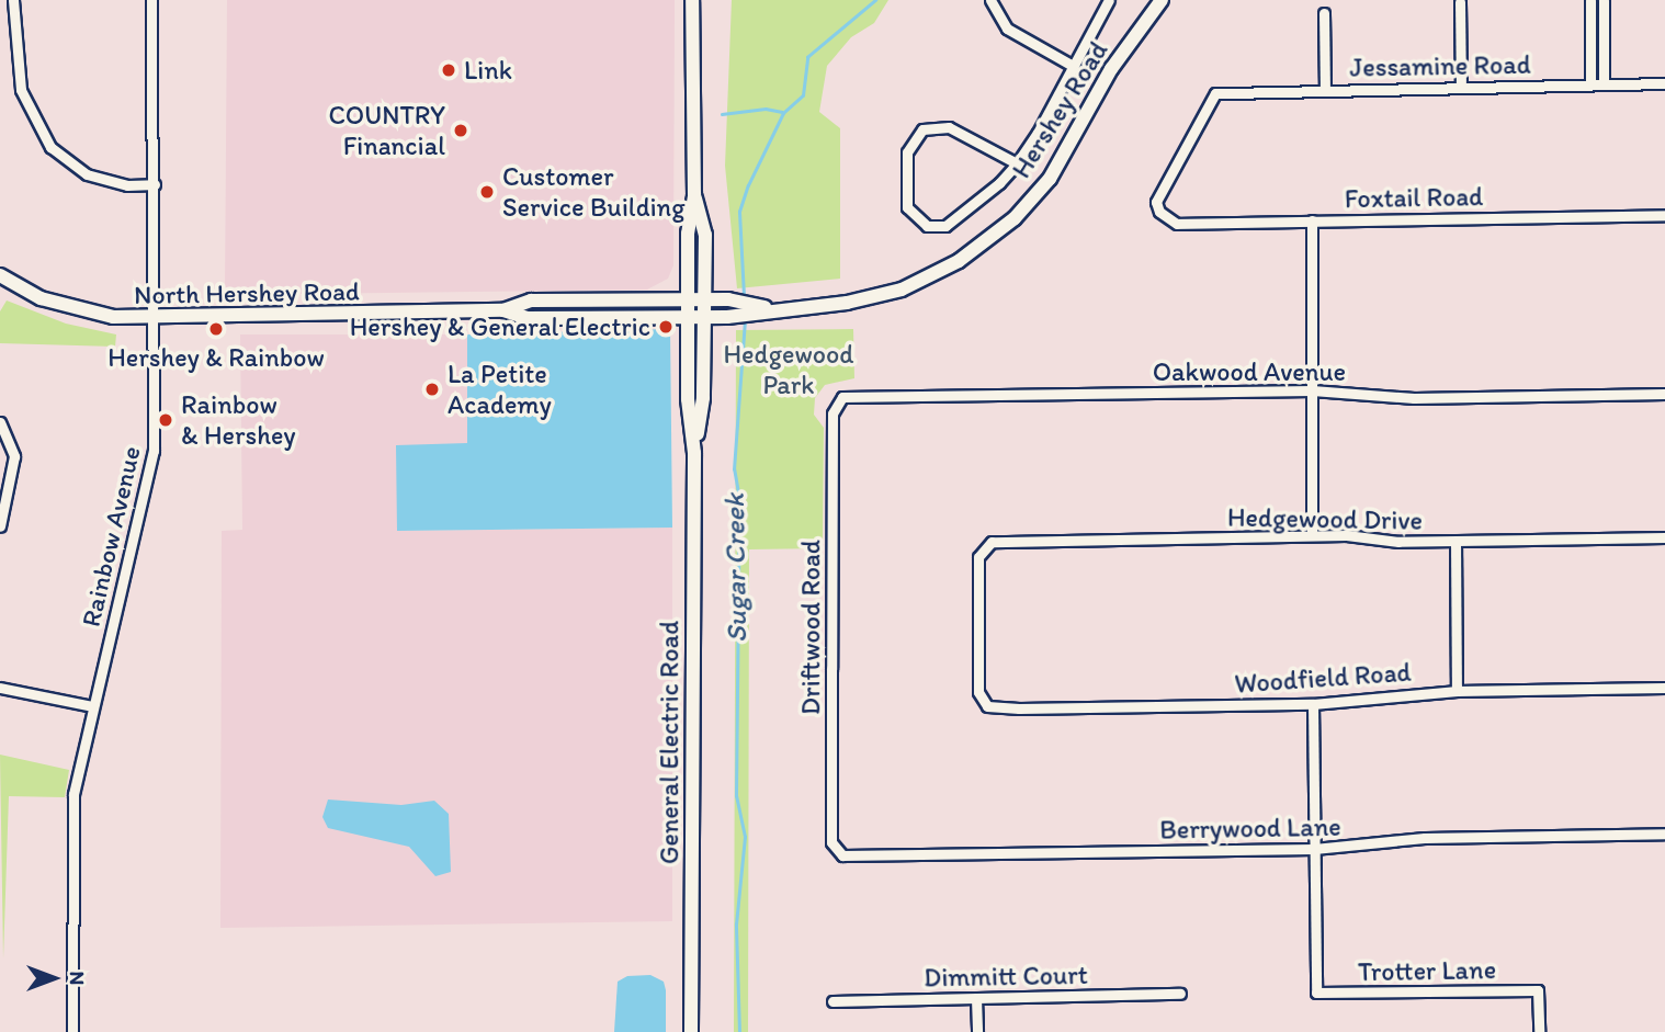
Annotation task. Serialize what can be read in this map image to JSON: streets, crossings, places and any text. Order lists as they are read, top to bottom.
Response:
{
  "streets": {
    "main road": ["Hershey Road", "North Hershey Road", "General Electric Road"],
    "street": [
      "Jessamine Road",
      "Foxtail Road",
      "Oakwood Avenue",
      "Hedgewood Drive",
      "Rainbow Avenue",
      "Driftwood Road",
      "Woodfield Road",
      "Berrywood Lane",
      "Trotter Lane",
      "Dimmitt Court"
    ]
  },
  "crossings": [
    ["Jessamine Road", "Foxtail Road"],
    ["Hershey Road", "North Hershey Road"],
    ["Hershey Road", "General Electric Road"],
    ["North Hershey Road", "Rainbow Avenue"],
    ["North Hershey Road", "General Electric Road"],
    ["Oakwood Avenue", "Driftwood Road"],
    ["Hedgewood Drive", "Woodfield Road"],
    ["Driftwood Road", "Berrywood Lane"],
    ["Berrywood Lane", "Trotter Lane"]
  ],
  "water": ["Sugar Creek"],
  "parks": ["Hedgewood Park"],
  "places": [
    "Link",
    "COUNTRY Financial",
    "Customer Service Building",
    "Hershey & General Electric",
    "Hershey & Rainbow",
    "La Petite Academy",
    "Rainbow & Hershey"
  ],
  "north": "right"
}
